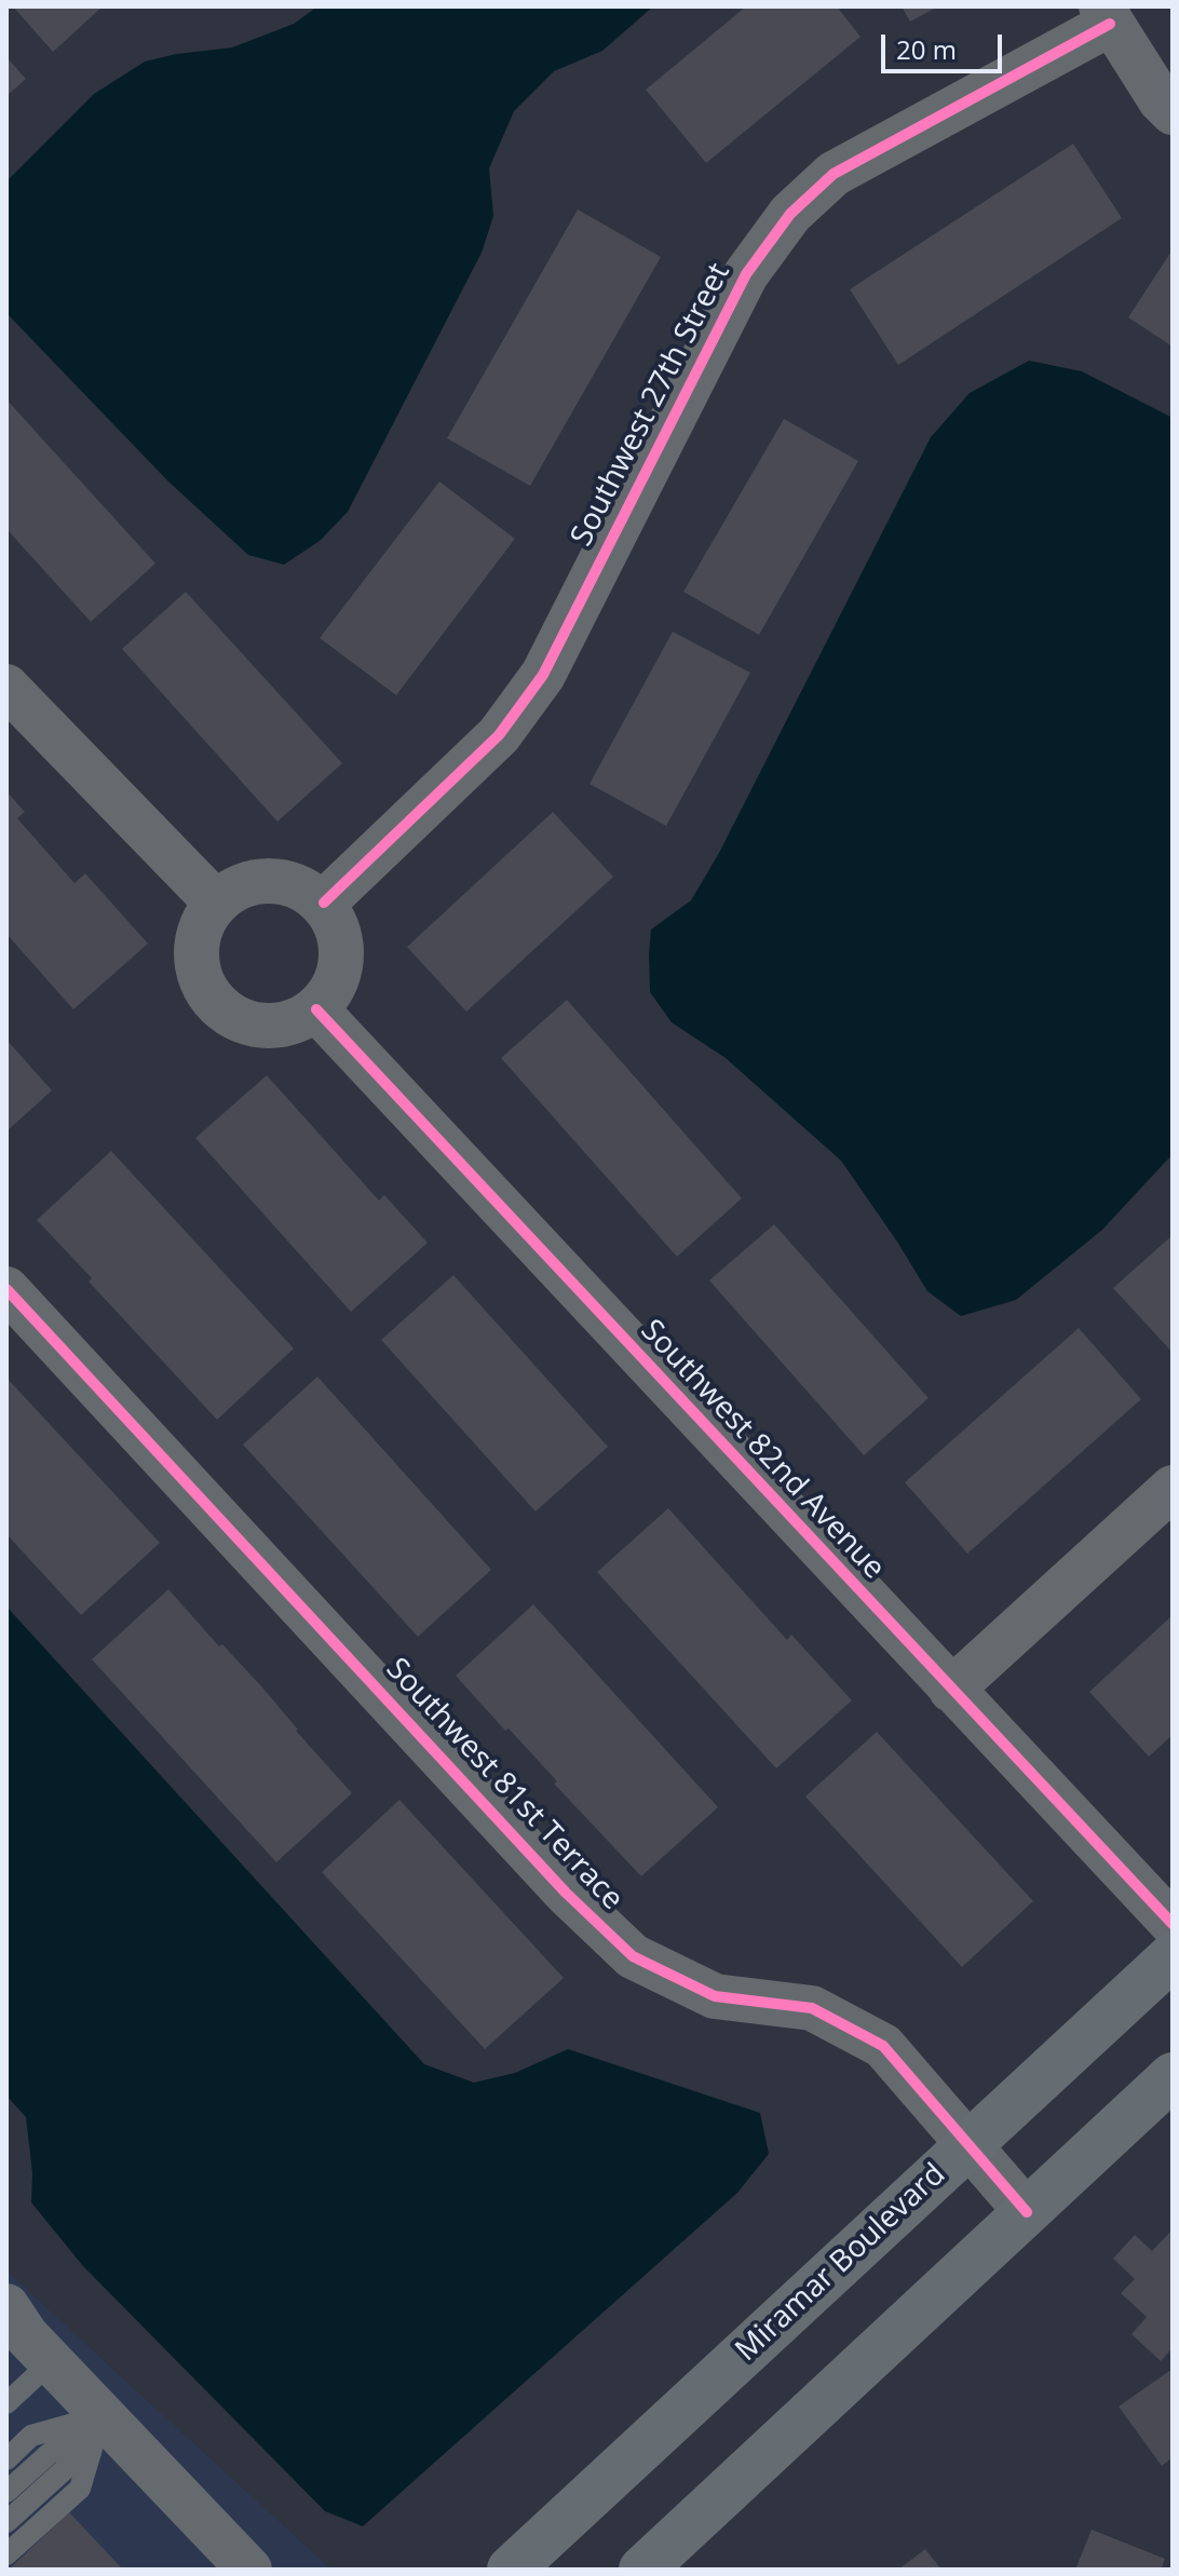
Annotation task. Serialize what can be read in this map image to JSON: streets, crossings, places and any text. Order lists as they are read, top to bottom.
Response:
{
  "streets": {
    "street": [
      "Southwest 27th Street",
      "Southwest 82nd Avenue",
      "Southwest 81st Terrace",
      "Miramar Boulevard"
    ]
  },
  "crossings": [
    ["Southwest 27th Street", "Southwest 82nd Avenue"],
    ["Southwest 81st Terrace", "Miramar Boulevard"]
  ],
  "scale_bar": "20 m"
}
